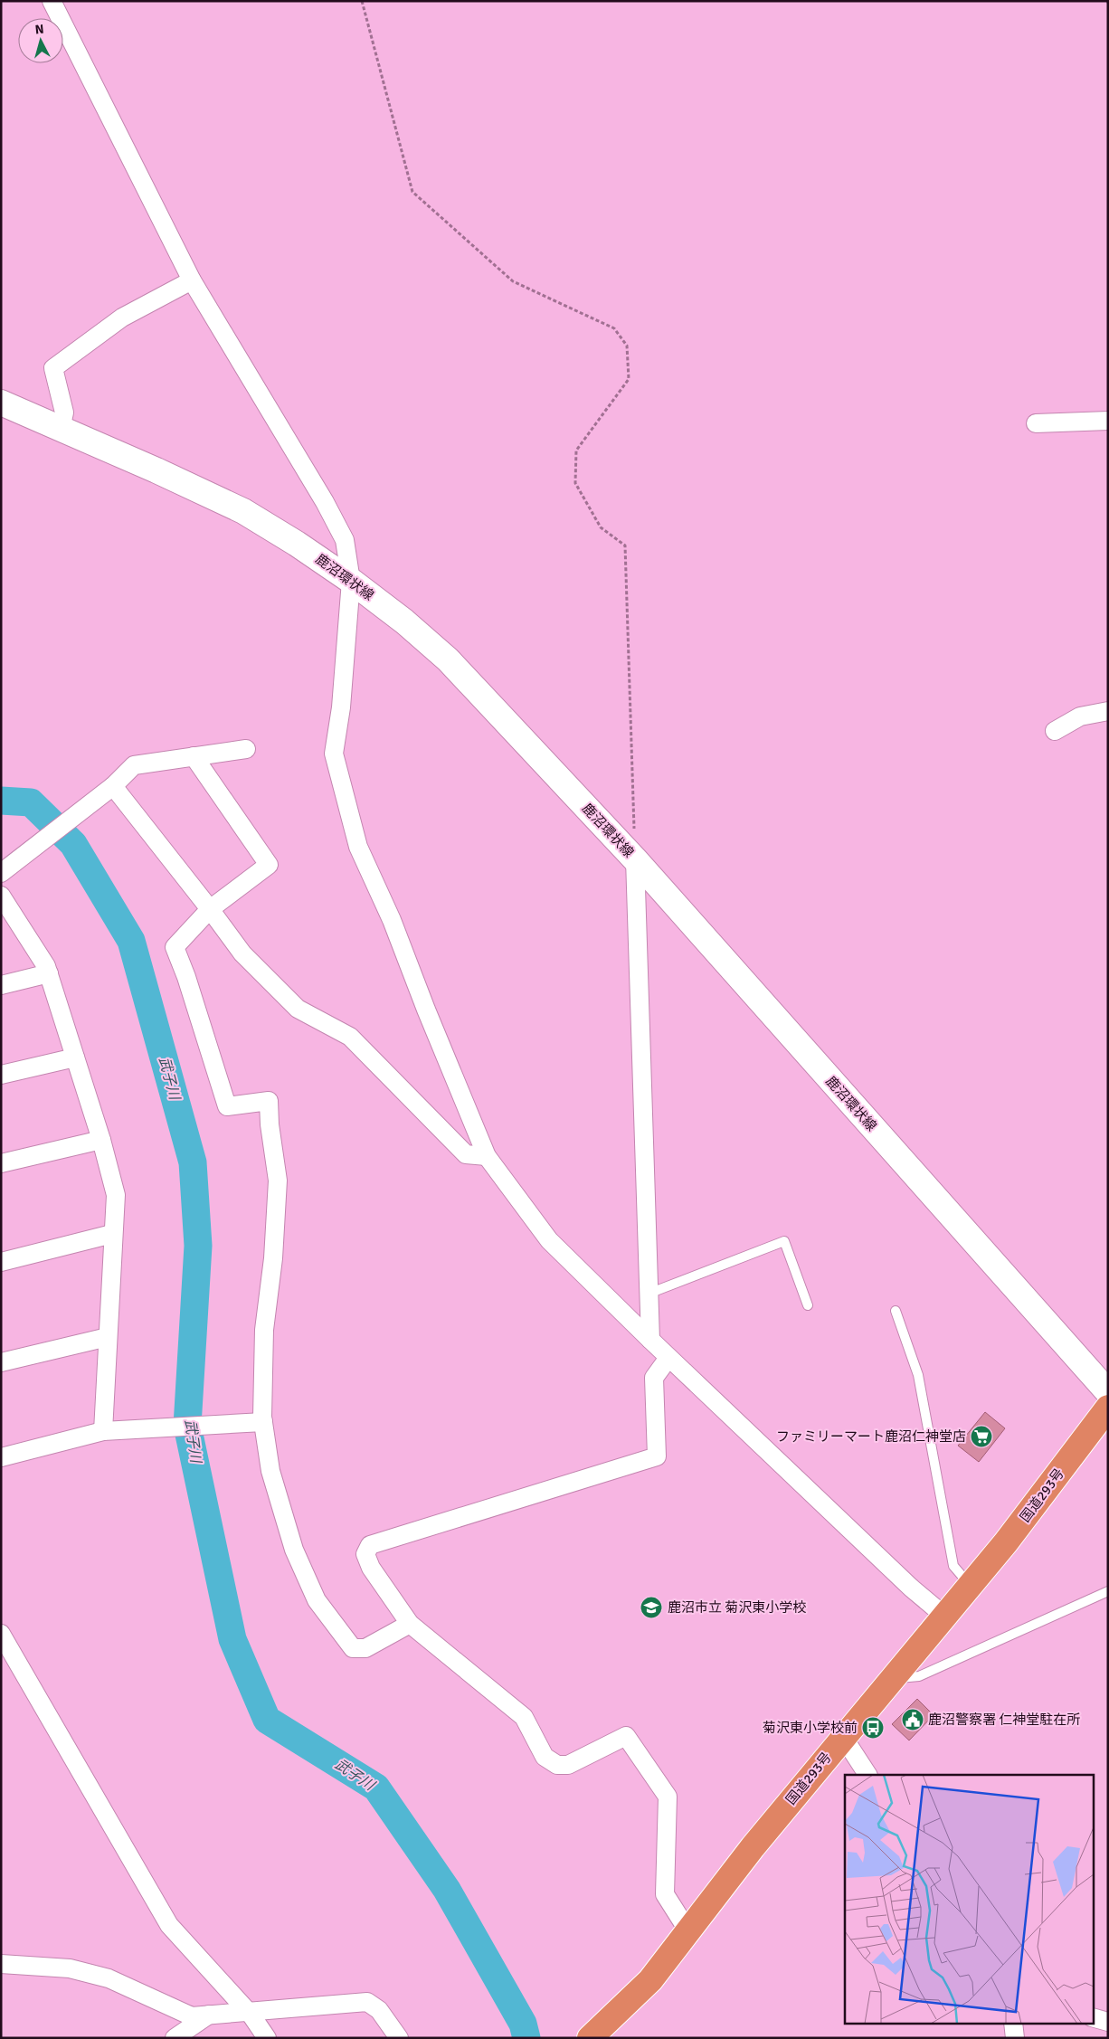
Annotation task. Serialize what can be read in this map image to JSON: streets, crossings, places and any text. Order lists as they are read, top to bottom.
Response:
{
  "streets": {
    "highway": ["国道293号"],
    "main road": ["鹿沼環状線"]
  },
  "water": ["武子川"],
  "places": {
    "supermarket": ["ファミリーマート鹿沼仁神堂店"],
    "school or university": ["鹿沼市立 菊沢東小学校"],
    "public building": ["鹿沼警察署 仁神堂駐在所"],
    "bus stop": ["菊沢東小学校前"]
  },
  "north": "top"
}
